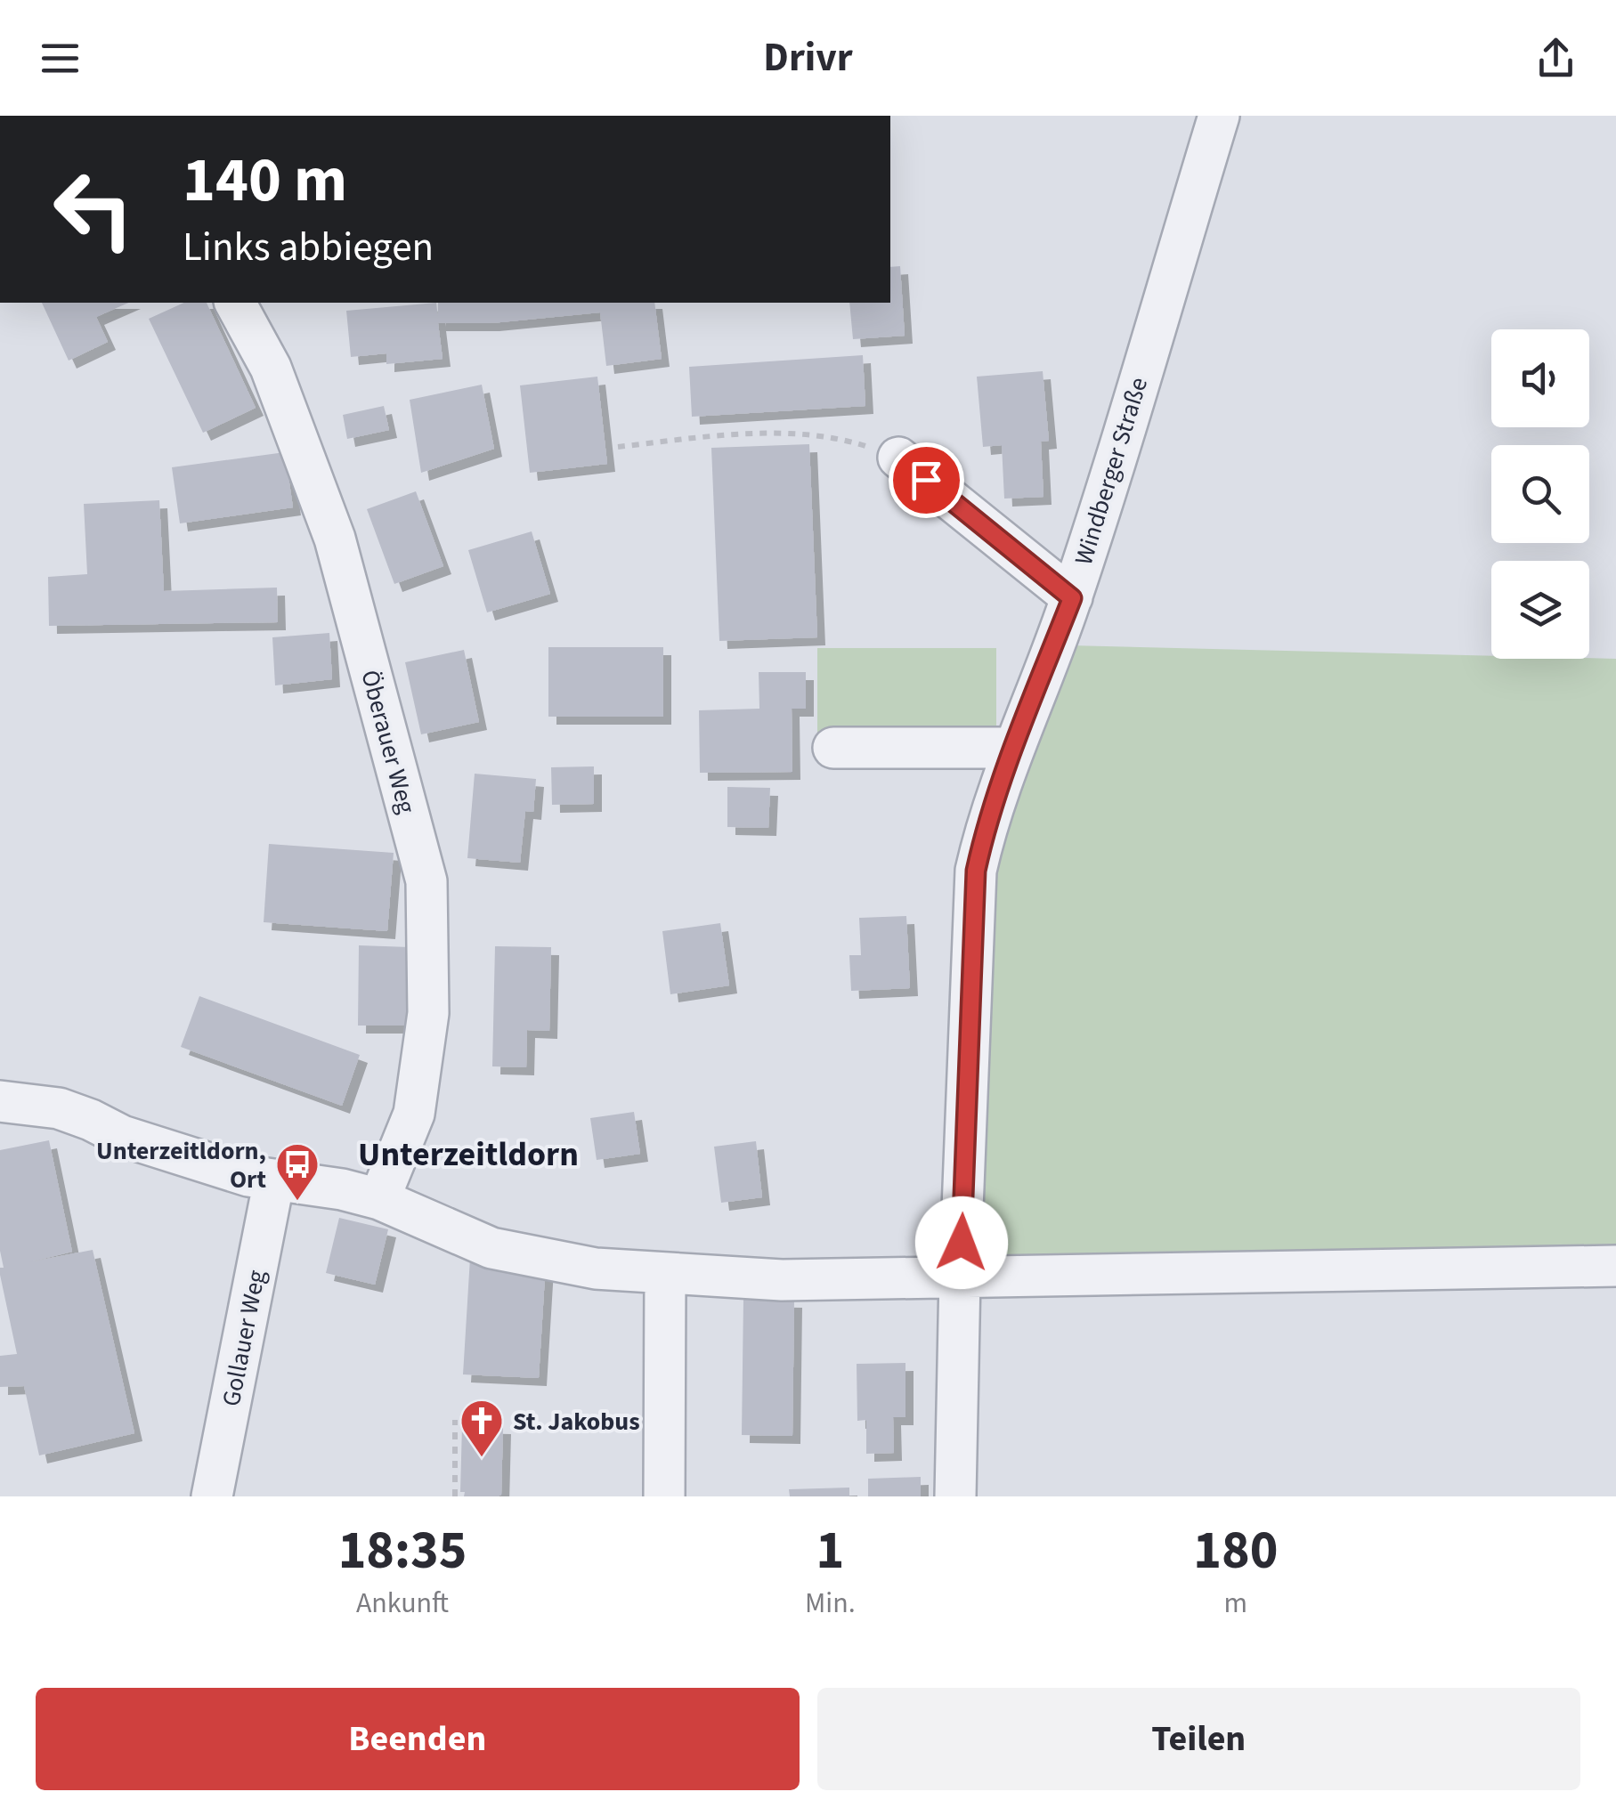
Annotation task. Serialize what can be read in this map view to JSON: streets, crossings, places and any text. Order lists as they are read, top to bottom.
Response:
{
  "streets": {
    "street": ["Windberger Straße", "Öberauer Weg", "Gollauer Weg"]
  },
  "districts": ["Unterzeitldorn"],
  "places": {
    "bus stop": ["Unterzeitldorn, Ort"],
    "church": ["St. Jakobus"]
  },
  "page": {
    "header": "Drivr",
    "turn": ["140 m", "Links abbiegen"],
    "eta": [
      "18:35",
      "Ankunft",
      "1",
      "Min.",
      "180",
      "m"
    ],
    "buttons": ["Beenden", "Teilen"]
  }
}
